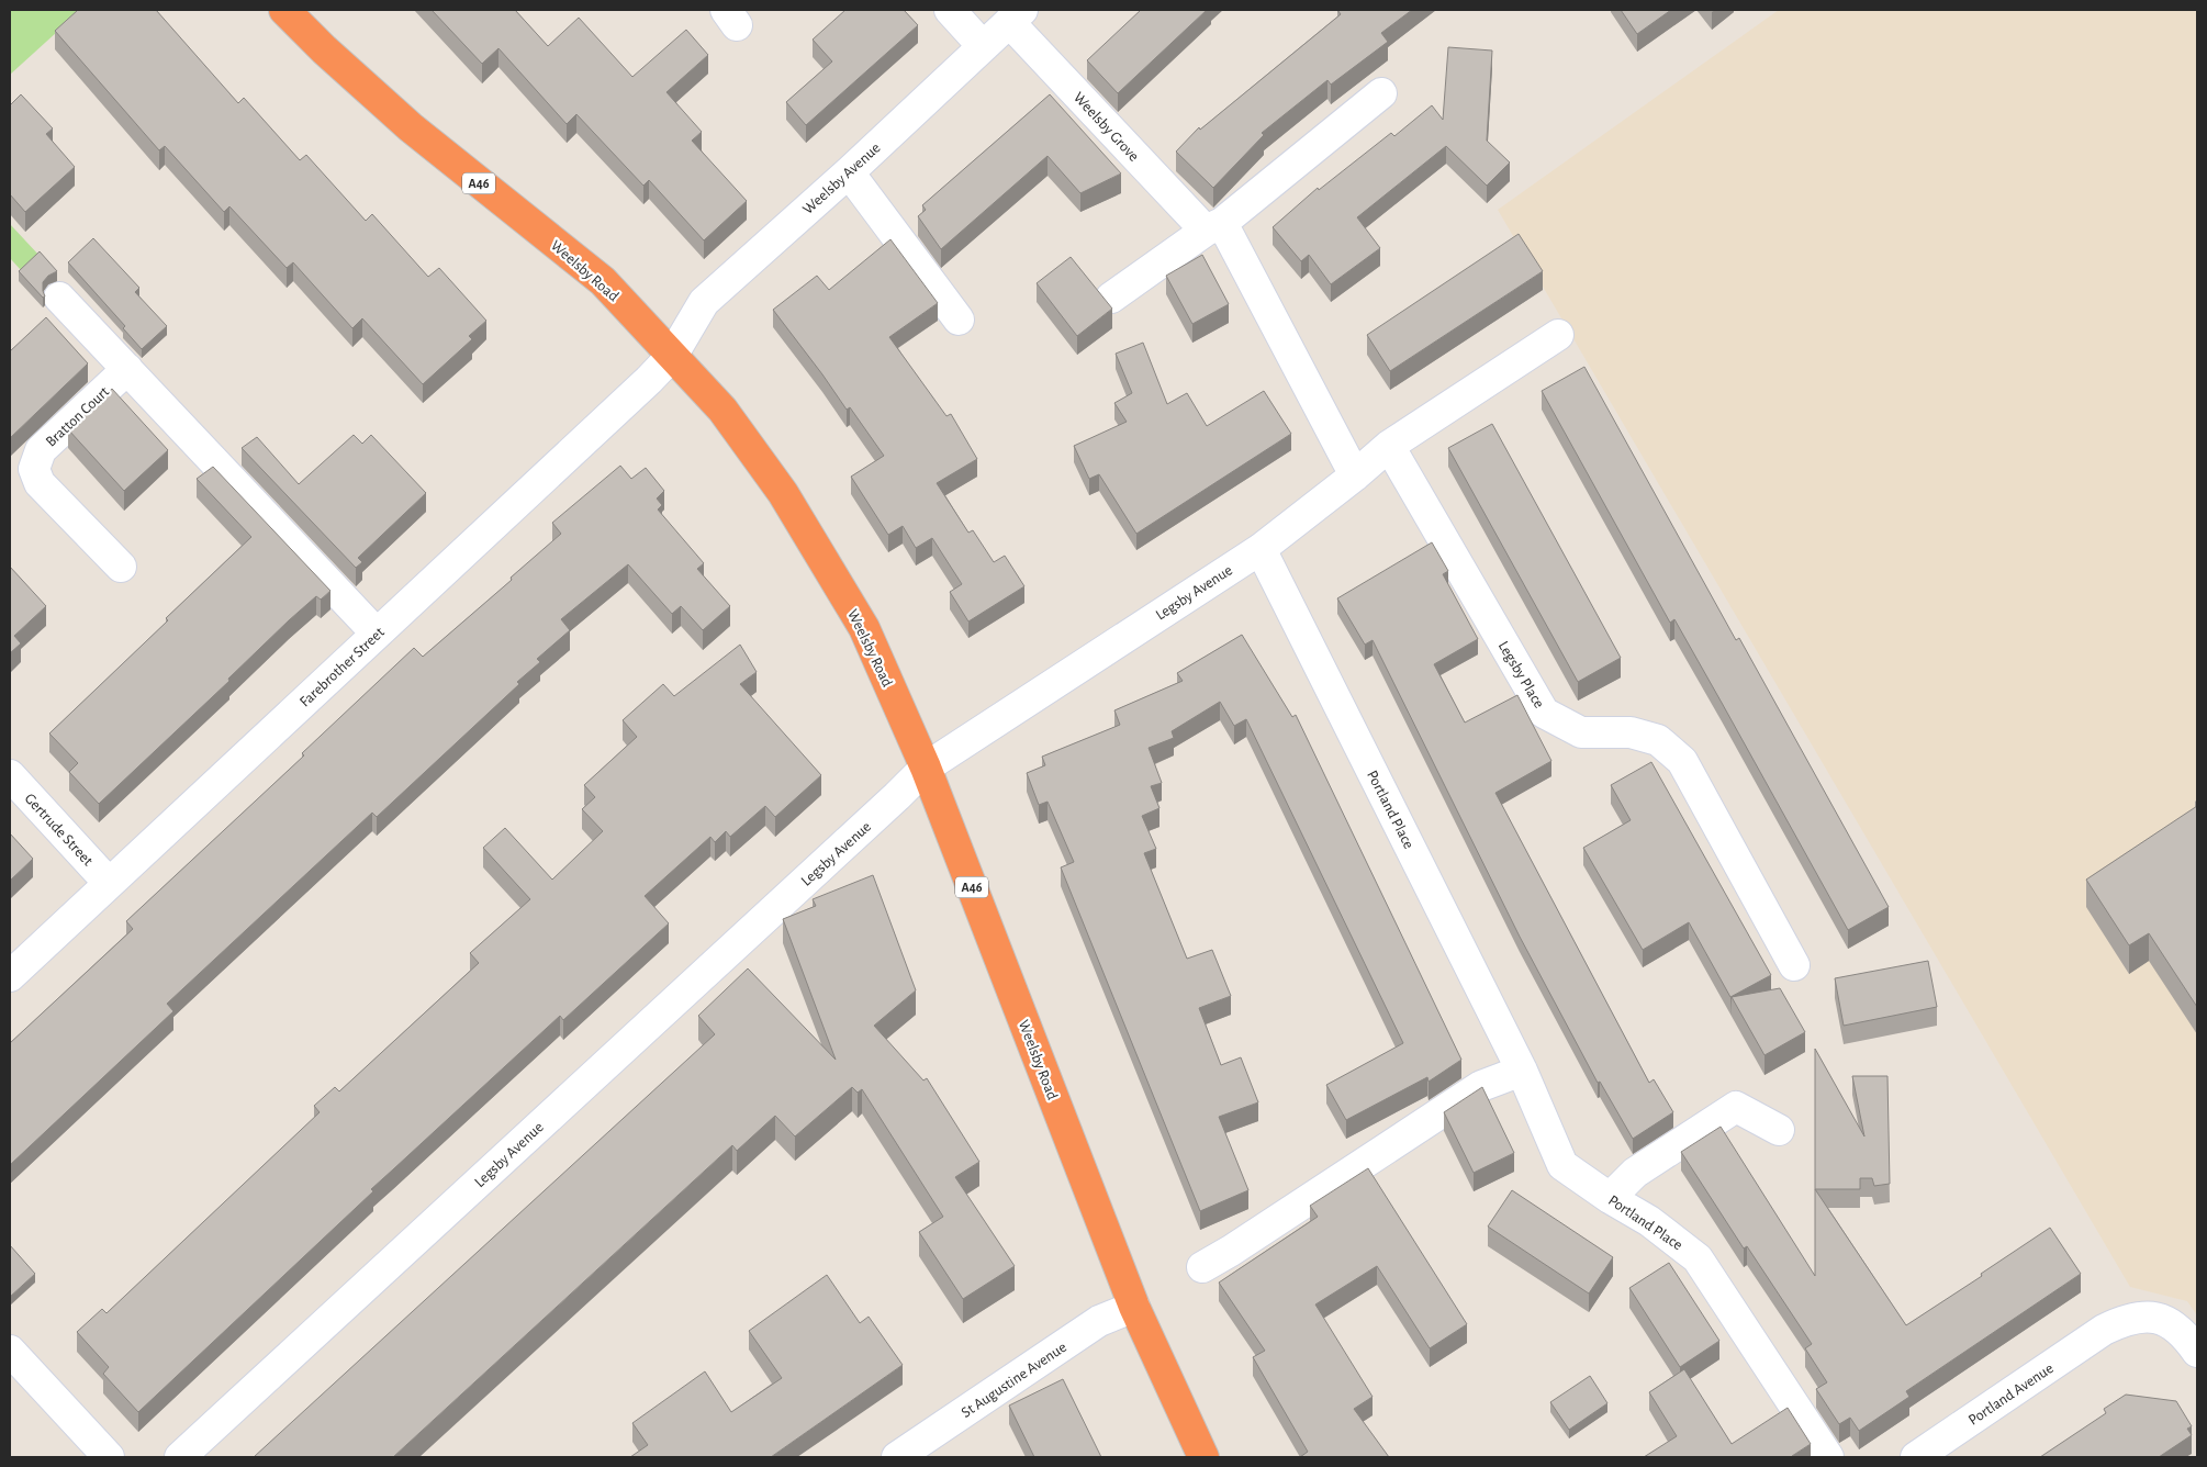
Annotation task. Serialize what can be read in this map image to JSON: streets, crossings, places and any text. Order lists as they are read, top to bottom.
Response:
{
  "streets": {
    "highway": ["A46", "Weelsby Road"],
    "street": [
      "Weelsby Grove",
      "Weelsby Avenue",
      "Bratton Court",
      "Legsby Avenue",
      "Farebrother Street",
      "Legsby Place",
      "Portland Place",
      "Gertrude Street",
      "St Augustine Avenue",
      "Portland Avenue"
    ]
  },
  "crossings": [
    ["Weelsby Grove", "Weelsby Avenue"],
    ["Weelsby Grove", "Legsby Avenue"],
    ["Weelsby Avenue", "Weelsby Road"],
    ["Weelsby Avenue", "Farebrother Street"],
    ["Weelsby Road", "Legsby Avenue"],
    ["Weelsby Road", "Farebrother Street"],
    ["Weelsby Road", "St Augustine Avenue"],
    ["Legsby Avenue", "Legsby Place"],
    ["Legsby Avenue", "Portland Place"],
    ["Farebrother Street", "Gertrude Street"]
  ]
}
